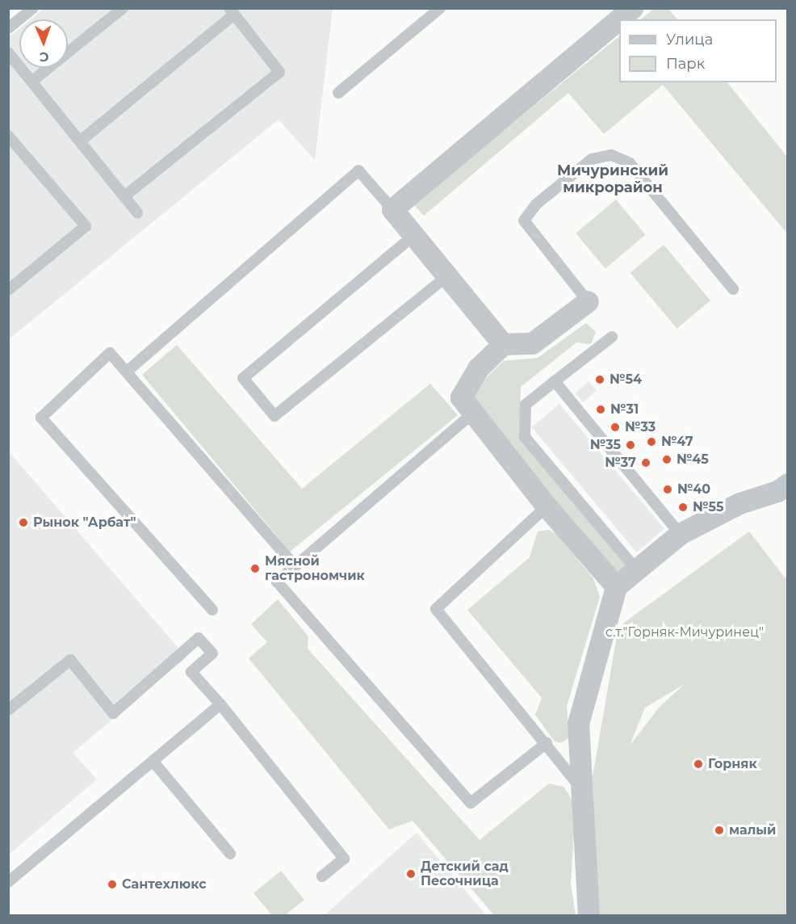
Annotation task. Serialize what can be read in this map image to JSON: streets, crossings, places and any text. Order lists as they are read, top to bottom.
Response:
{
  "districts": ["Мичуринский микрорайон"],
  "parks": ["с.т.\"Горняк-Мичуринец\""],
  "places": [
    "№54",
    "№31",
    "№33",
    "№47",
    "№35",
    "№45",
    "№37",
    "№40",
    "№55",
    "Рынок \"Арбат\"",
    "Мясной гастрономчик",
    "Горняк",
    "малый",
    "Детский сад Песочница",
    "Сантехлюкс"
  ],
  "legend": ["Улица", "Парк"],
  "north": "bottom"
}
